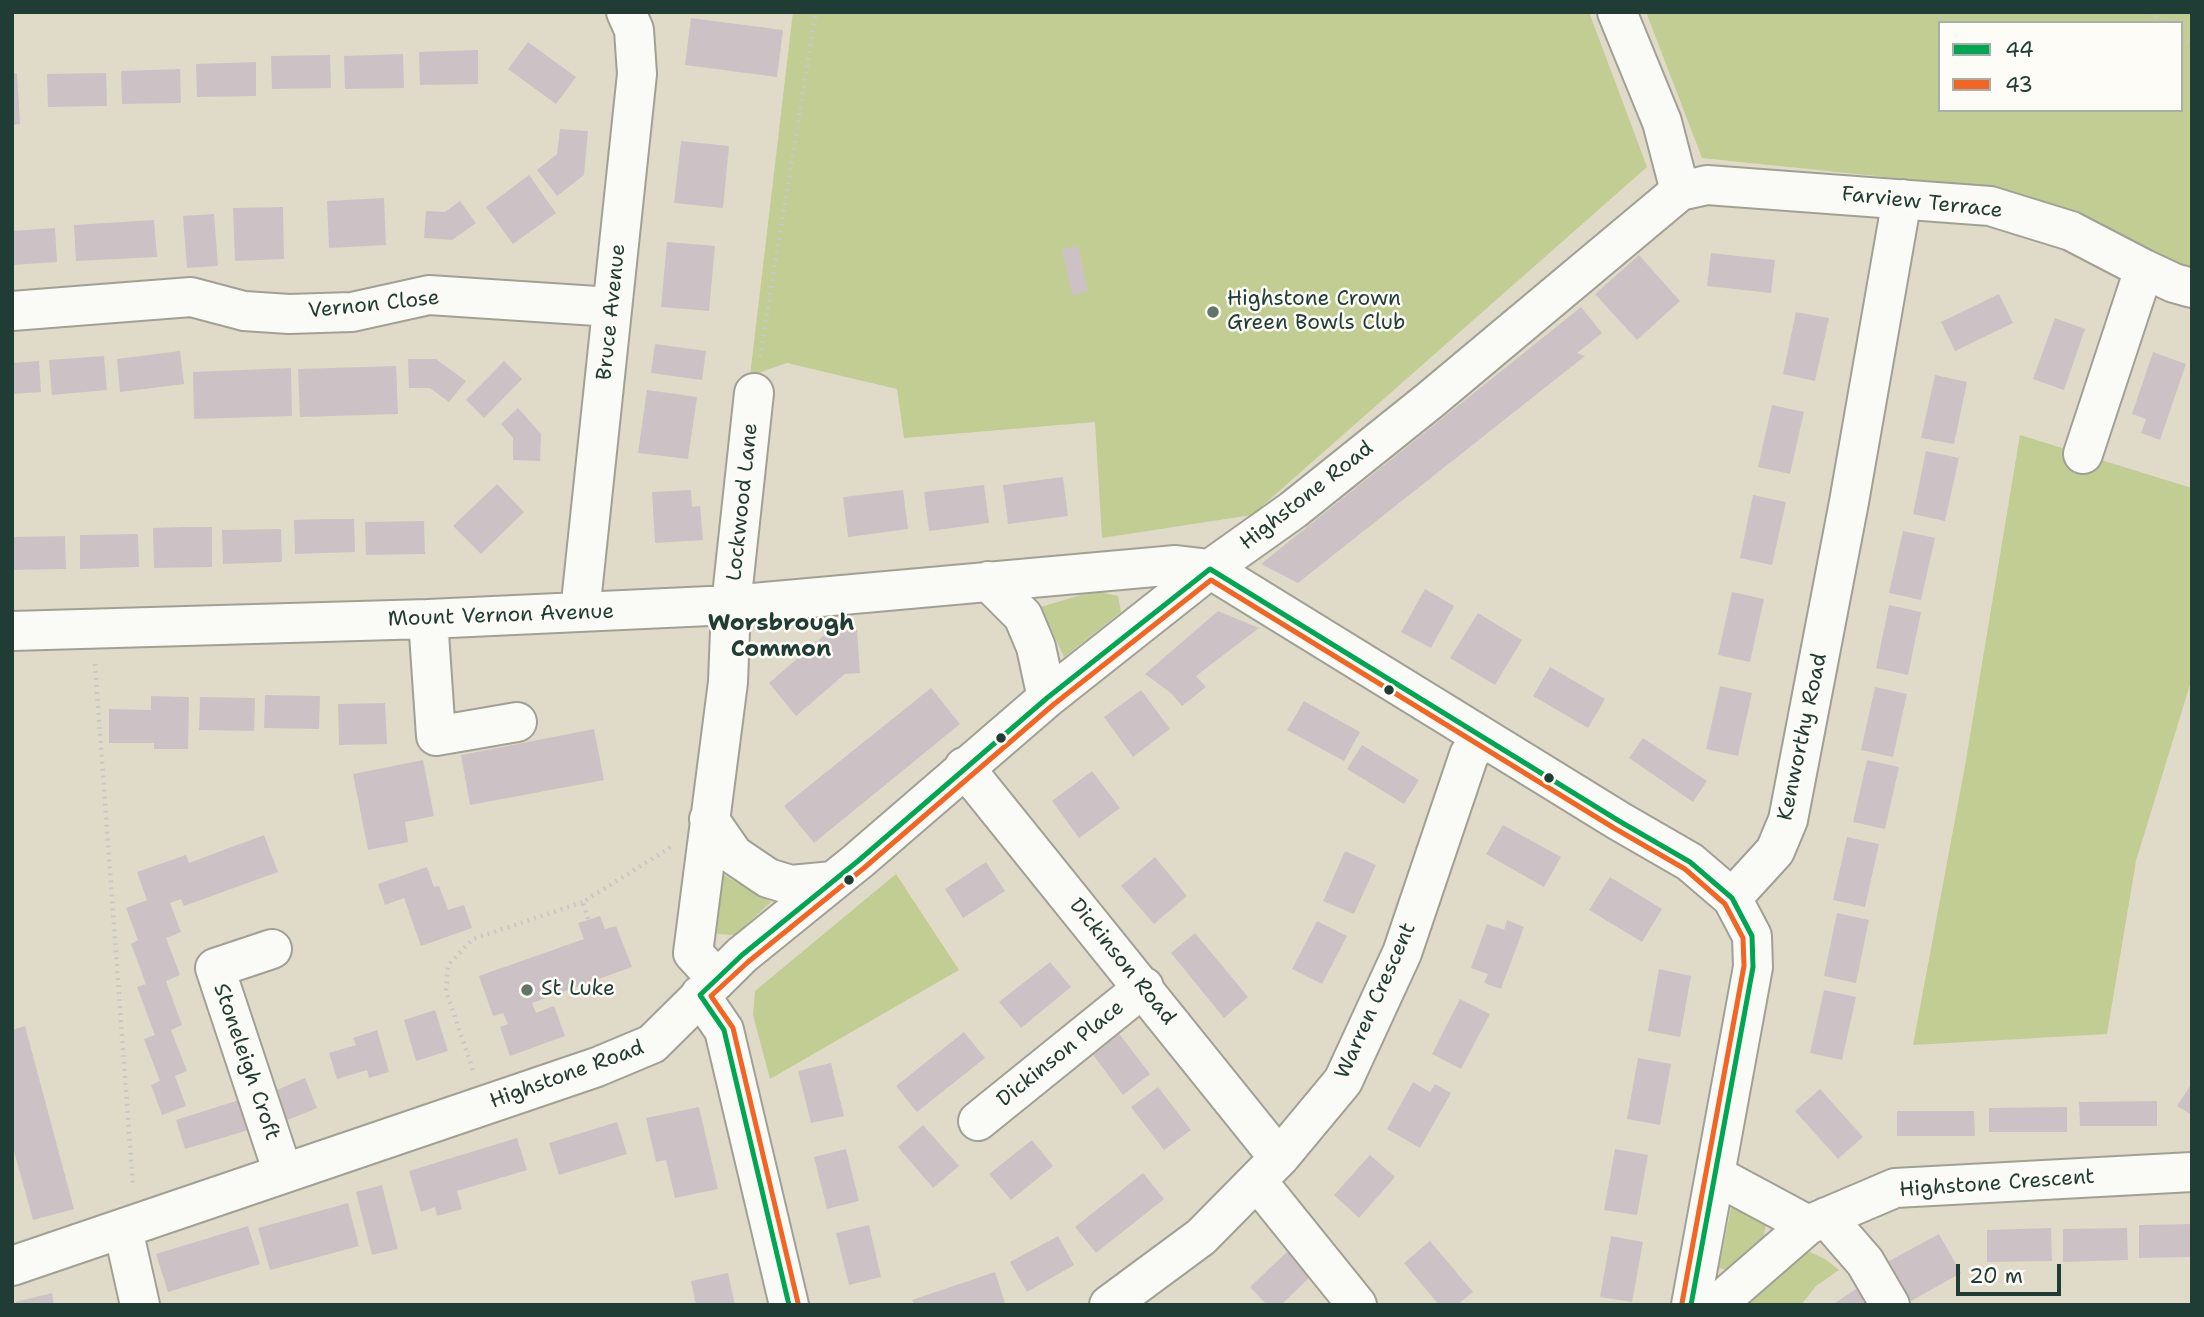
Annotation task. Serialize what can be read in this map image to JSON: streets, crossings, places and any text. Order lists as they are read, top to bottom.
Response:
{
  "streets": {
    "street": [
      "Farview Terrace",
      "Vernon Close",
      "Bruce Avenue",
      "Highstone Road",
      "Lockwood Lane",
      "Mount Vernon Avenue",
      "Kenworthy Road",
      "Dickinson Road",
      "Warren Crescent",
      "Dickinson Place",
      "Stoneleigh Croft",
      "Highstone Crescent"
    ]
  },
  "crossings": [
    ["Farview Terrace", "Highstone Road"],
    ["Farview Terrace", "Kenworthy Road"],
    ["Vernon Close", "Bruce Avenue"],
    ["Bruce Avenue", "Mount Vernon Avenue"],
    ["Highstone Road", "Lockwood Lane"],
    ["Highstone Road", "Mount Vernon Avenue"],
    ["Highstone Road", "Dickinson Road"],
    ["Highstone Road", "Stoneleigh Croft"],
    ["Lockwood Lane", "Mount Vernon Avenue"],
    ["Dickinson Road", "Warren Crescent"],
    ["Dickinson Road", "Dickinson Place"]
  ],
  "districts": ["Worsbrough Common"],
  "places": ["Highstone Crown Green Bowls Club", "St Luke"],
  "lines": ["transit line 44", "transit line 43"],
  "legend": ["44", "43"],
  "scale_bar": "20 m"
}
